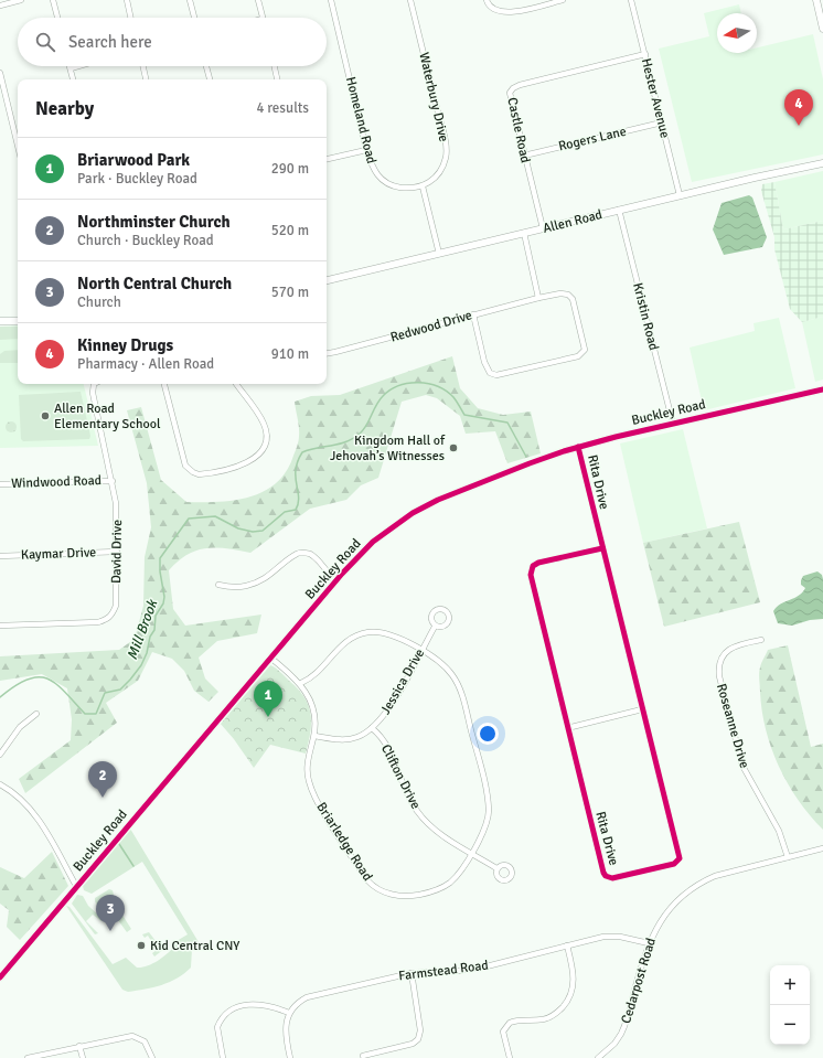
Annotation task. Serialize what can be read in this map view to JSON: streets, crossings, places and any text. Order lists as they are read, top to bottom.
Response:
{
  "streets": {
    "street": [
      "Waterbury Drive",
      "Hester Avenue",
      "Homeland Road",
      "Castle Road",
      "Rogers Lane",
      "Allen Road",
      "Kristin Road",
      "Redwood Drive",
      "Buckley Road",
      "Windwood Road",
      "Rita Drive",
      "David Drive",
      "Kaymar Drive",
      "Jessica Drive",
      "Roseanne Drive",
      "Clifton Drive",
      "Briarledge Road",
      "Farmstead Road",
      "Cedarpost Road"
    ]
  },
  "crossings": [
    ["Waterbury Drive", "Homeland Road"],
    ["Hester Avenue", "Castle Road"],
    ["Hester Avenue", "Rogers Lane"],
    ["Hester Avenue", "Allen Road"],
    ["Castle Road", "Rogers Lane"],
    ["Castle Road", "Allen Road"],
    ["Allen Road", "Kristin Road"],
    ["Kristin Road", "Buckley Road"],
    ["Buckley Road", "Rita Drive"],
    ["Buckley Road", "Briarledge Road"],
    ["Windwood Road", "David Drive"],
    ["David Drive", "Kaymar Drive"],
    ["Jessica Drive", "Clifton Drive"],
    ["Jessica Drive", "Briarledge Road"],
    ["Roseanne Drive", "Cedarpost Road"],
    ["Clifton Drive", "Briarledge Road"],
    ["Farmstead Road", "Cedarpost Road"]
  ],
  "water": ["Mill Brook"],
  "places": ["Allen Road Elementary School", "Kingdom Hall of Jehovah’s Witnesses", "Kid Central CNY"],
  "north": "left",
  "page": {
    "search": "Search here",
    "heading": ["Nearby", "4 results"],
    "pins": [
      "4",
      "1",
      "2",
      "3"
    ],
    "list": [
      {
        "mark": "1",
        "name": "Briarwood Park",
        "note": "Park · Buckley Road",
        "value": "290 m"
      },
      {
        "mark": "2",
        "name": "Northminster Church",
        "note": "Church · Buckley Road",
        "value": "520 m"
      },
      {
        "mark": "3",
        "name": "North Central Church",
        "note": "Church",
        "value": "570 m"
      },
      {
        "mark": "4",
        "name": "Kinney Drugs",
        "note": "Pharmacy · Allen Road",
        "value": "910 m"
      }
    ],
    "map_buttons": ["+", "−"]
  }
}
